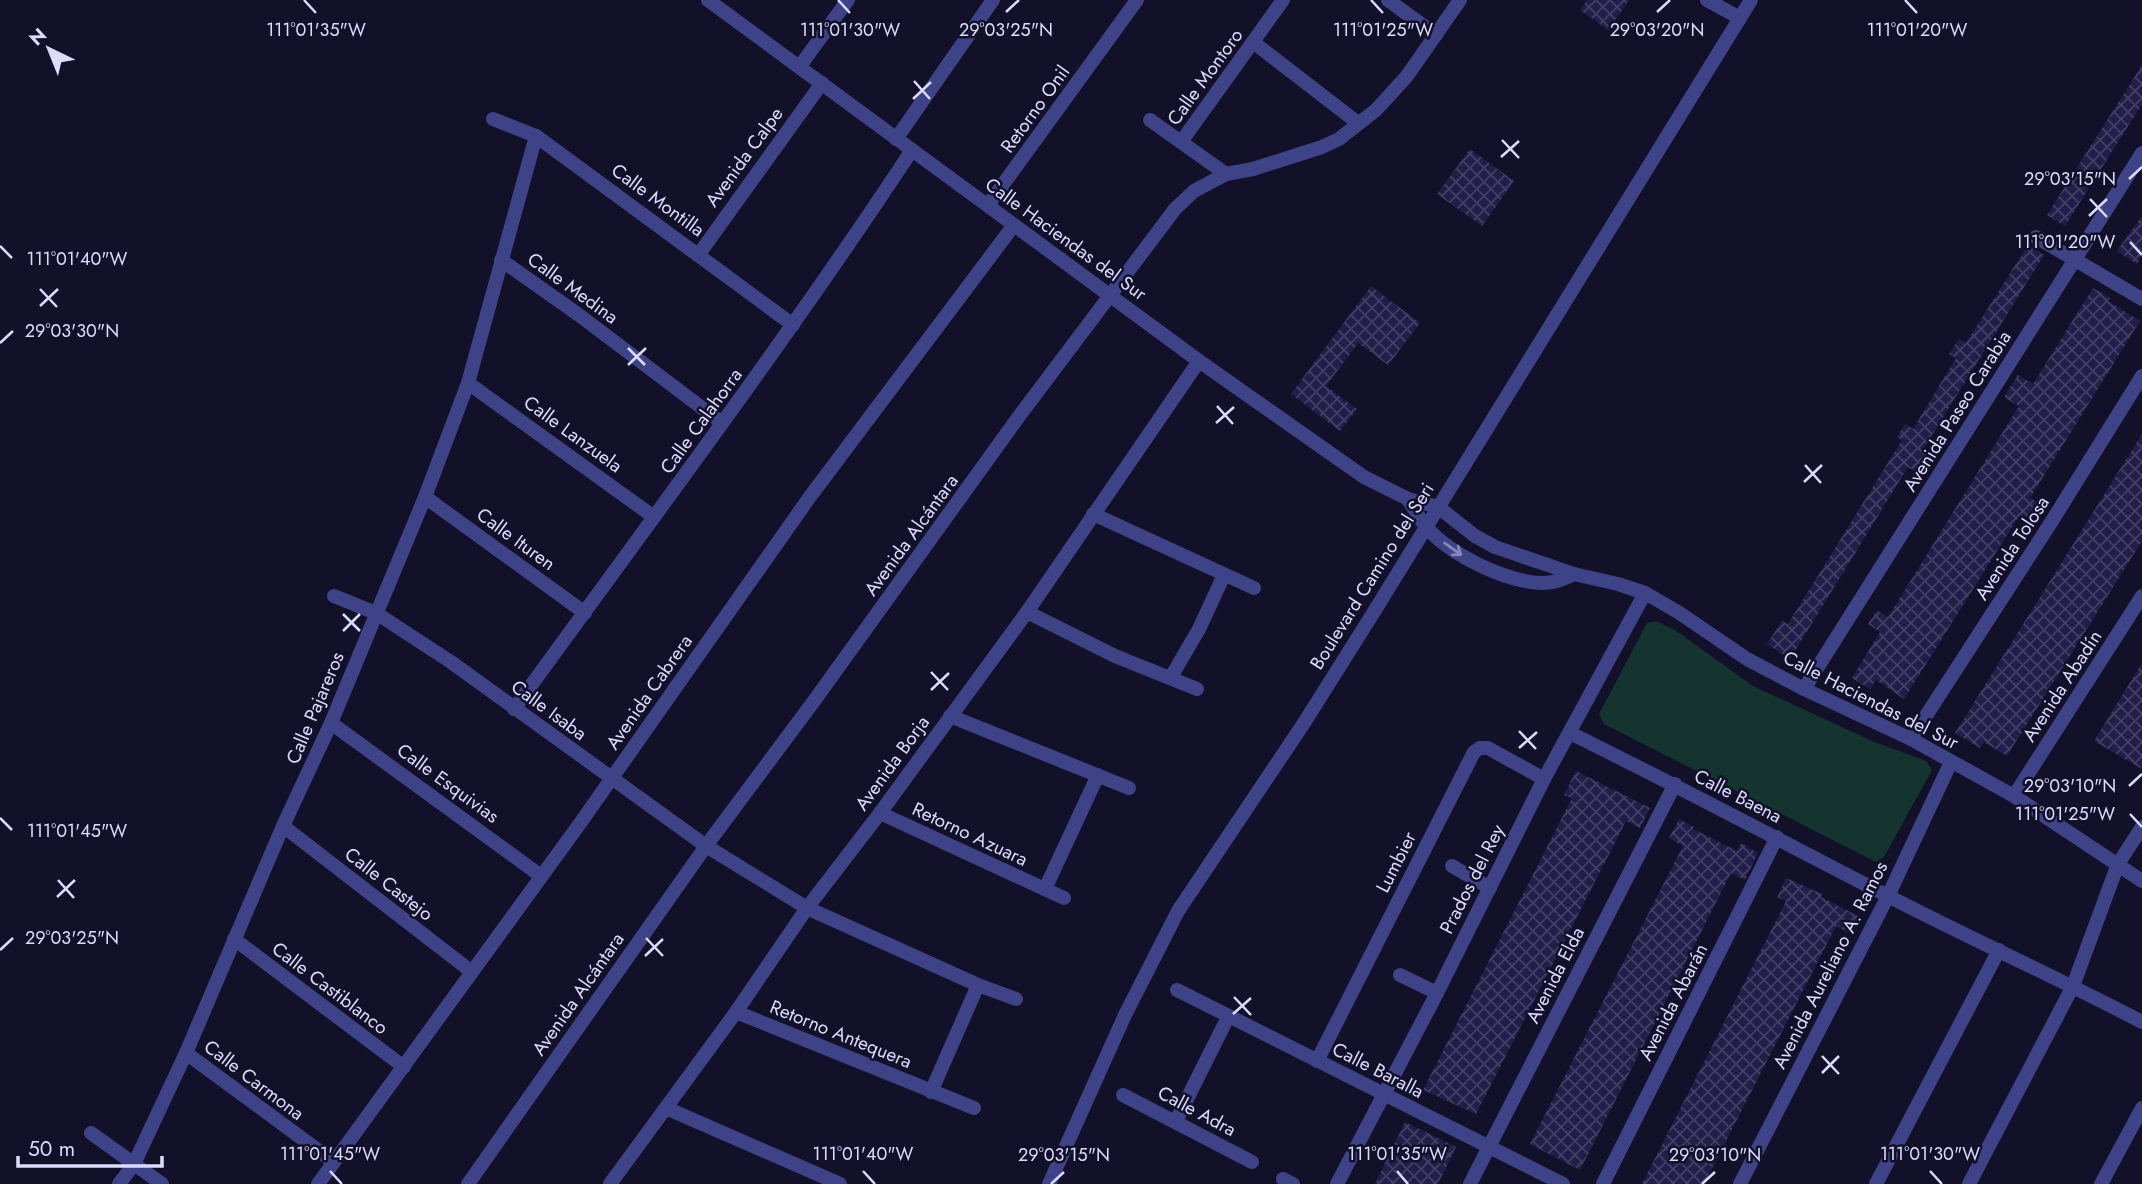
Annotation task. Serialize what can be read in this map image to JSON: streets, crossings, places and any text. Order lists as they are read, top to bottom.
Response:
{
  "streets": {
    "street": [
      "Calle Montoro",
      "Retorno Onil",
      "Avenida Calpe",
      "Calle Montilla",
      "Calle Haciendas del Sur",
      "Calle Medina",
      "Avenida Paseo Carabia",
      "Calle Calahorra",
      "Calle Lanzuela",
      "Avenida Alcántara",
      "Calle Ituren",
      "Avenida Tolosa",
      "Boulevard Camino del Seri",
      "Avenida Abadín",
      "Avenida Cabrera",
      "Calle Pajareros",
      "Calle Isaba",
      "Avenida Borja",
      "Calle Esquivias",
      "Calle Baena",
      "Retorno Azuara",
      "Lumbier",
      "Prados del Rey",
      "Calle Castejo",
      "Avenida Aureliano A. Ramos",
      "Avenida Elda",
      "Calle Castiblanco",
      "Avenida Abarán",
      "Retorno Antequera",
      "Calle Baralla",
      "Calle Carmona",
      "Calle Adra"
    ]
  },
  "crossings": [
    ["Calle Montoro", "Avenida Alcántara"],
    ["Retorno Onil", "Calle Haciendas del Sur"],
    ["Avenida Calpe", "Calle Montilla"],
    ["Avenida Calpe", "Calle Haciendas del Sur"],
    ["Calle Montilla", "Calle Calahorra"],
    ["Calle Montilla", "Calle Pajareros"],
    ["Calle Haciendas del Sur", "Avenida Paseo Carabia"],
    ["Calle Haciendas del Sur", "Calle Calahorra"],
    ["Calle Haciendas del Sur", "Avenida Alcántara"],
    ["Calle Haciendas del Sur", "Avenida Tolosa"],
    ["Calle Haciendas del Sur", "Boulevard Camino del Seri"],
    ["Calle Haciendas del Sur", "Avenida Abadín"],
    ["Calle Haciendas del Sur", "Avenida Cabrera"],
    ["Calle Haciendas del Sur", "Avenida Borja"],
    ["Calle Haciendas del Sur", "Prados del Rey"],
    ["Calle Haciendas del Sur", "Avenida Aureliano A. Ramos"],
    ["Calle Medina", "Calle Calahorra"],
    ["Calle Medina", "Calle Pajareros"],
    ["Calle Calahorra", "Calle Lanzuela"],
    ["Calle Calahorra", "Calle Ituren"],
    ["Calle Calahorra", "Calle Isaba"],
    ["Calle Lanzuela", "Calle Pajareros"],
    ["Avenida Alcántara", "Calle Isaba"],
    ["Calle Ituren", "Calle Pajareros"],
    ["Avenida Cabrera", "Calle Isaba"],
    ["Avenida Cabrera", "Calle Esquivias"],
    ["Avenida Cabrera", "Calle Castejo"],
    ["Avenida Cabrera", "Calle Castiblanco"],
    ["Avenida Cabrera", "Calle Carmona"],
    ["Calle Pajareros", "Calle Isaba"],
    ["Calle Pajareros", "Calle Esquivias"],
    ["Calle Pajareros", "Calle Castejo"],
    ["Calle Pajareros", "Calle Castiblanco"],
    ["Calle Pajareros", "Calle Carmona"],
    ["Calle Isaba", "Avenida Borja"],
    ["Avenida Borja", "Retorno Azuara"],
    ["Avenida Borja", "Retorno Antequera"],
    ["Calle Baena", "Prados del Rey"],
    ["Calle Baena", "Avenida Aureliano A. Ramos"],
    ["Calle Baena", "Avenida Elda"],
    ["Calle Baena", "Avenida Abarán"],
    ["Lumbier", "Prados del Rey"],
    ["Lumbier", "Calle Baralla"],
    ["Prados del Rey", "Calle Baralla"],
    ["Avenida Elda", "Calle Baralla"]
  ],
  "scale_bar": "50 m",
  "north": "top left",
  "coordinates": [
    "29°03'25\"N",
    "29°03'20\"N",
    "111°01'35\"W",
    "111°01'25\"W",
    "111°01'20\"W",
    "111°01'30\"W",
    "29°03'15\"N",
    "111°01'40\"W",
    "29°03'30\"N",
    "29°03'10\"N",
    "111°01'45\"W"
  ]
}
